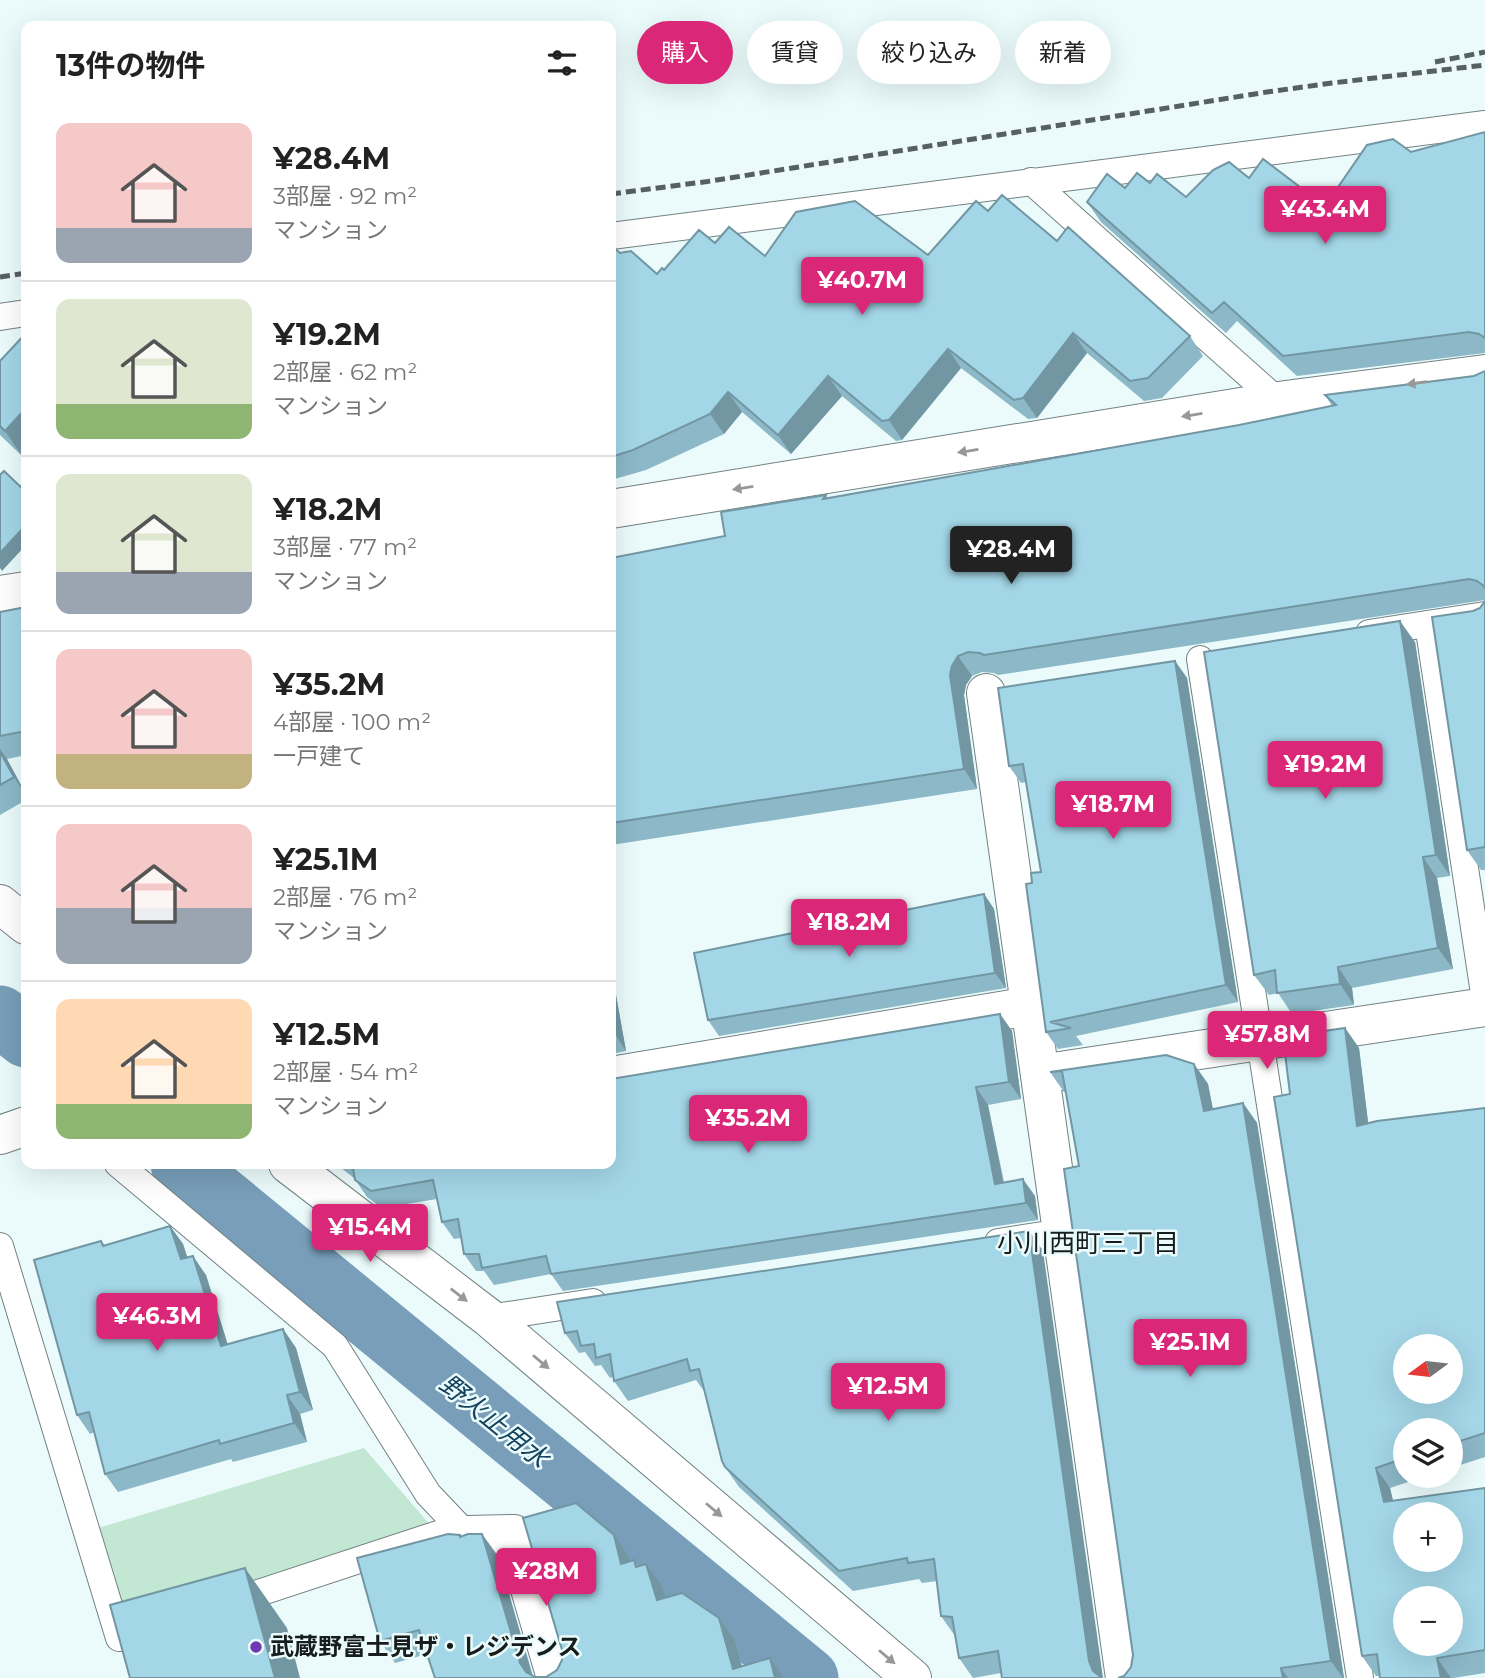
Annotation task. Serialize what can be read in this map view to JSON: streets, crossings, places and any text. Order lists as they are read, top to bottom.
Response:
{
  "districts": ["小川西町三丁目"],
  "water": ["野火止用水"],
  "places": ["武蔵野富士見ザ・レジデンス"],
  "north": "left",
  "page": {
    "chip": [
      "購入",
      "賃貸",
      "絞り込み",
      "新着"
    ],
    "heading": "13件の物件",
    "list": [
      {
        "name": "¥28.4M",
        "note": "3部屋 · 92 m² · マンション"
      },
      {
        "name": "¥19.2M",
        "note": "2部屋 · 62 m² · マンション"
      },
      {
        "name": "¥18.2M",
        "note": "3部屋 · 77 m² · マンション"
      },
      {
        "name": "¥35.2M",
        "note": "4部屋 · 100 m² · 一戸建て"
      },
      {
        "name": "¥25.1M",
        "note": "2部屋 · 76 m² · マンション"
      },
      {
        "name": "¥12.5M",
        "note": "2部屋 · 54 m² · マンション"
      }
    ],
    "price": [
      "¥43.4M",
      "¥40.7M",
      "¥28.4M",
      "¥19.2M",
      "¥18.7M",
      "¥18.2M",
      "¥57.8M",
      "¥35.2M",
      "¥15.4M",
      "¥46.3M",
      "¥25.1M",
      "¥12.5M",
      "¥28M"
    ],
    "map_buttons": ["+", "−"]
  }
}
